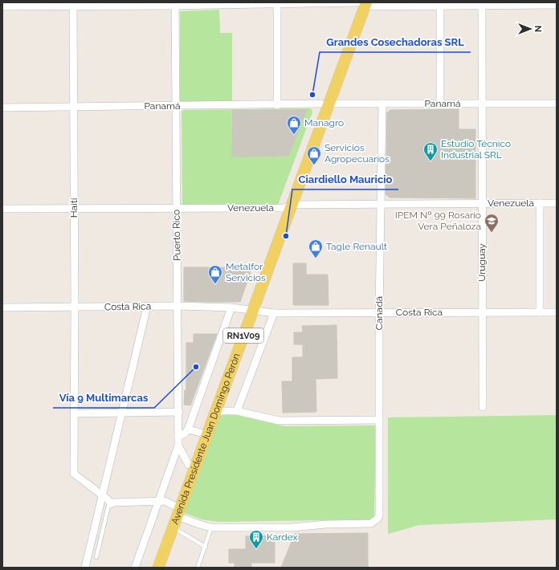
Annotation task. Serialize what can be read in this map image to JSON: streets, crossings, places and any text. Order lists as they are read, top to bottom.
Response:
{
  "streets": {
    "main road": ["RN1V09", "Avenida Presidente Juan Domingo Perón"],
    "street": [
      "Panamá",
      "Venezuela",
      "Haití",
      "Puerto Rico",
      "Uruguay",
      "Costa Rica",
      "Canadá"
    ]
  },
  "crossings": [
    ["Panamá", "Haití"],
    ["Panamá", "Puerto Rico"],
    ["Panamá", "Uruguay"],
    ["Panamá", "Canadá"],
    ["Panamá", "Avenida Presidente Juan Domingo Perón"],
    ["Venezuela", "Haití"],
    ["Venezuela", "Puerto Rico"],
    ["Venezuela", "Uruguay"],
    ["Venezuela", "Canadá"],
    ["Venezuela", "Avenida Presidente Juan Domingo Perón"],
    ["Haití", "Costa Rica"],
    ["Puerto Rico", "Costa Rica"],
    ["Uruguay", "Costa Rica"],
    ["Costa Rica", "Canadá"],
    ["Costa Rica", "Avenida Presidente Juan Domingo Perón"]
  ],
  "places": {
    "other": ["Grandes Cosechadoras SRL", "Ciardiello Mauricio", "Vía 9 Multimarcas"],
    "shop": [
      "Managro",
      "Servicios Agropecuarios",
      "Tagle Renault",
      "Metalfor Servicios"
    ],
    "building": ["Estudio Técnico Industrial SRL", "Kardex"],
    "school or university": ["IPEM Nº 99 Rosario Vera Peñaloza"]
  },
  "north": "right"
}
